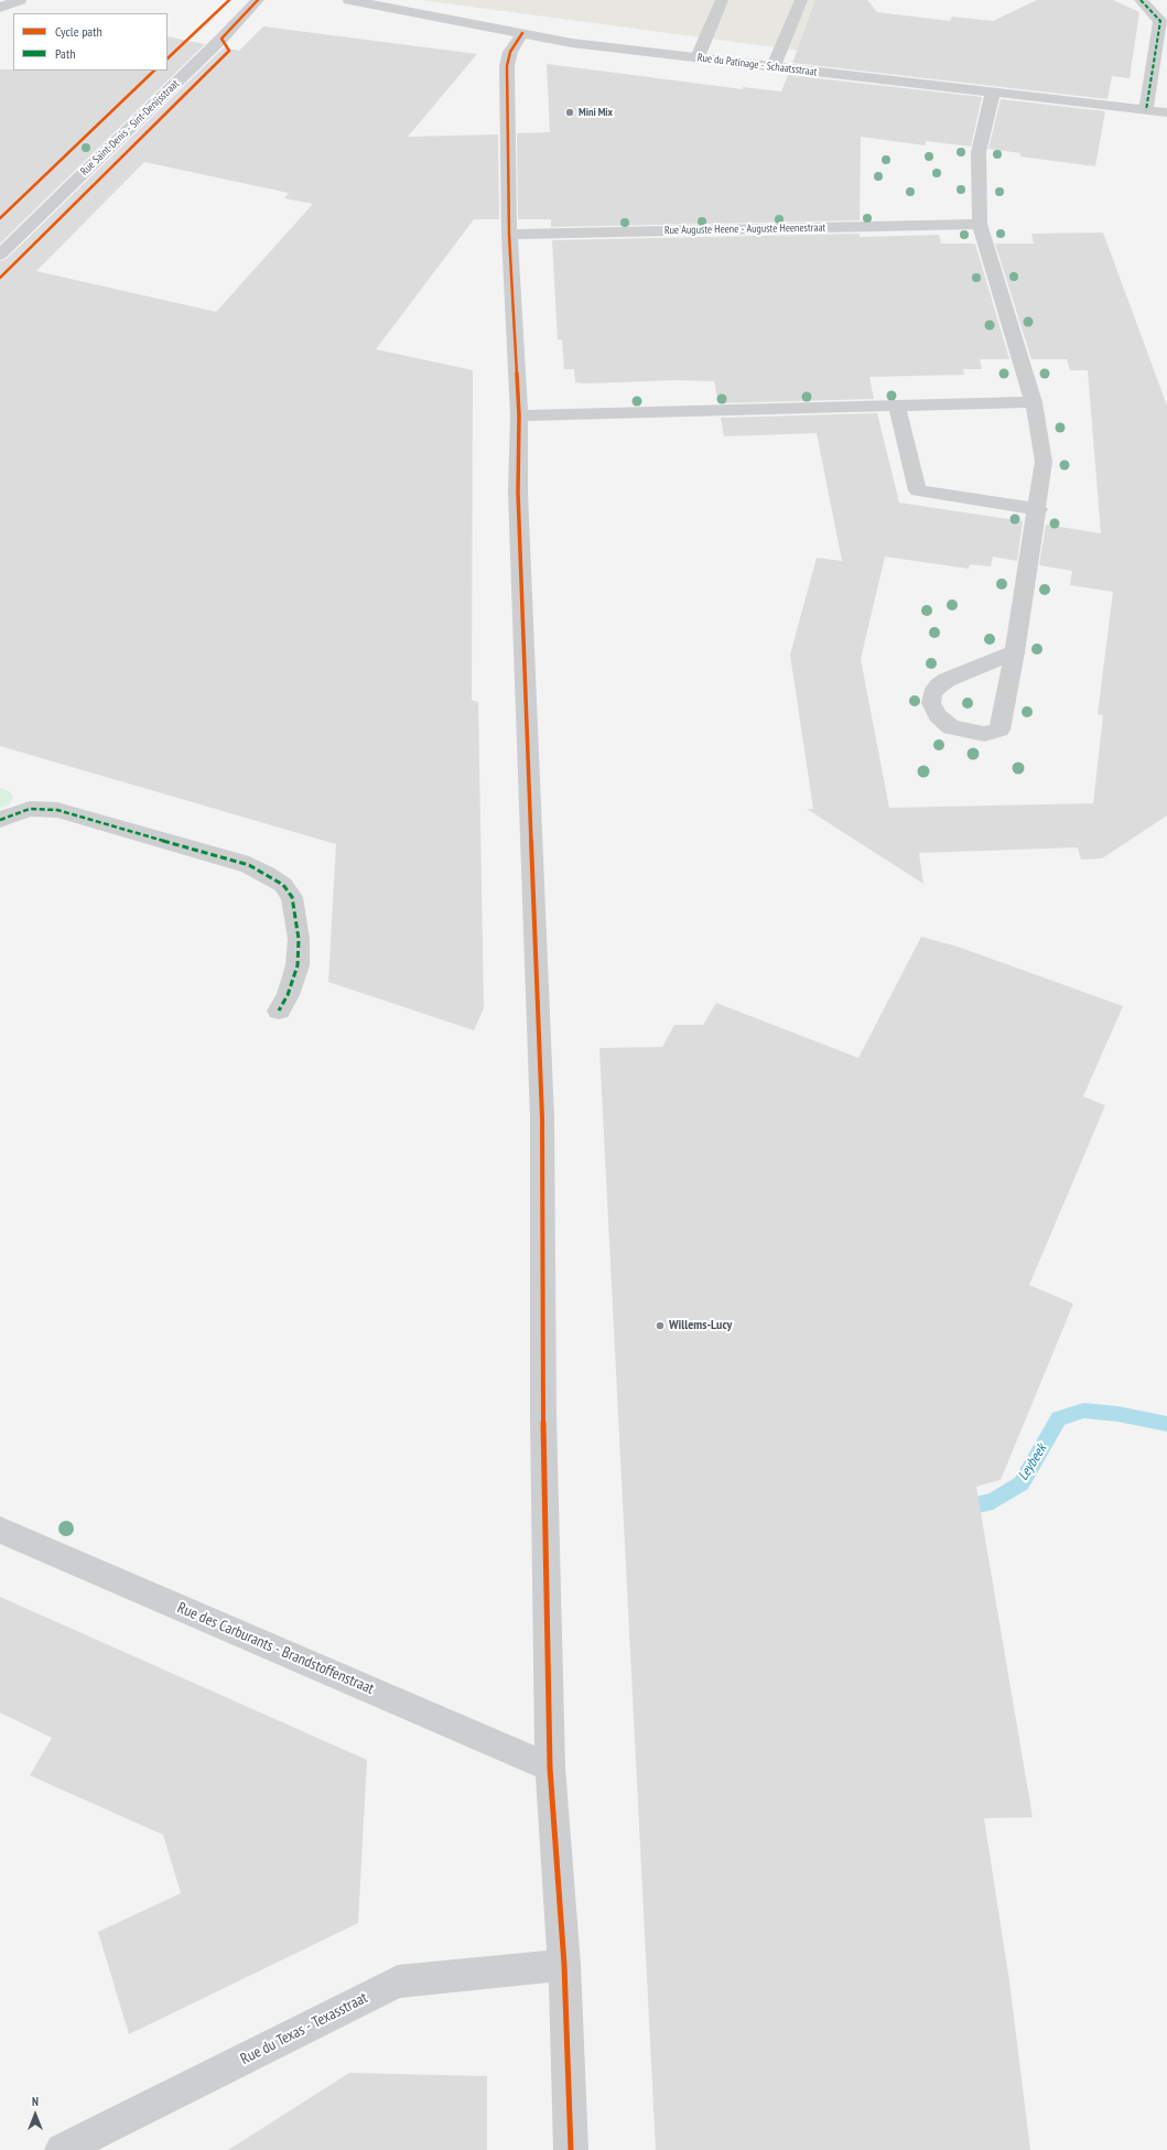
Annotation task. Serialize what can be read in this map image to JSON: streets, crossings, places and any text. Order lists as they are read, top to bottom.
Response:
{
  "streets": {
    "main road": ["Rue Saint-Denis - Sint-Denijsstraat"],
    "street": [
      "Rue du Patinage - Schaatsstraat",
      "Rue Auguste Heene - Auguste Heenestraat",
      "Rue des Carburants - Brandstoffenstraat",
      "Rue du Texas - Texasstraat"
    ]
  },
  "water": ["Leybeek"],
  "places": ["Mini Mix", "Willems-Lucy"],
  "legend": ["Cycle path", "Path"],
  "north": "top"
}
